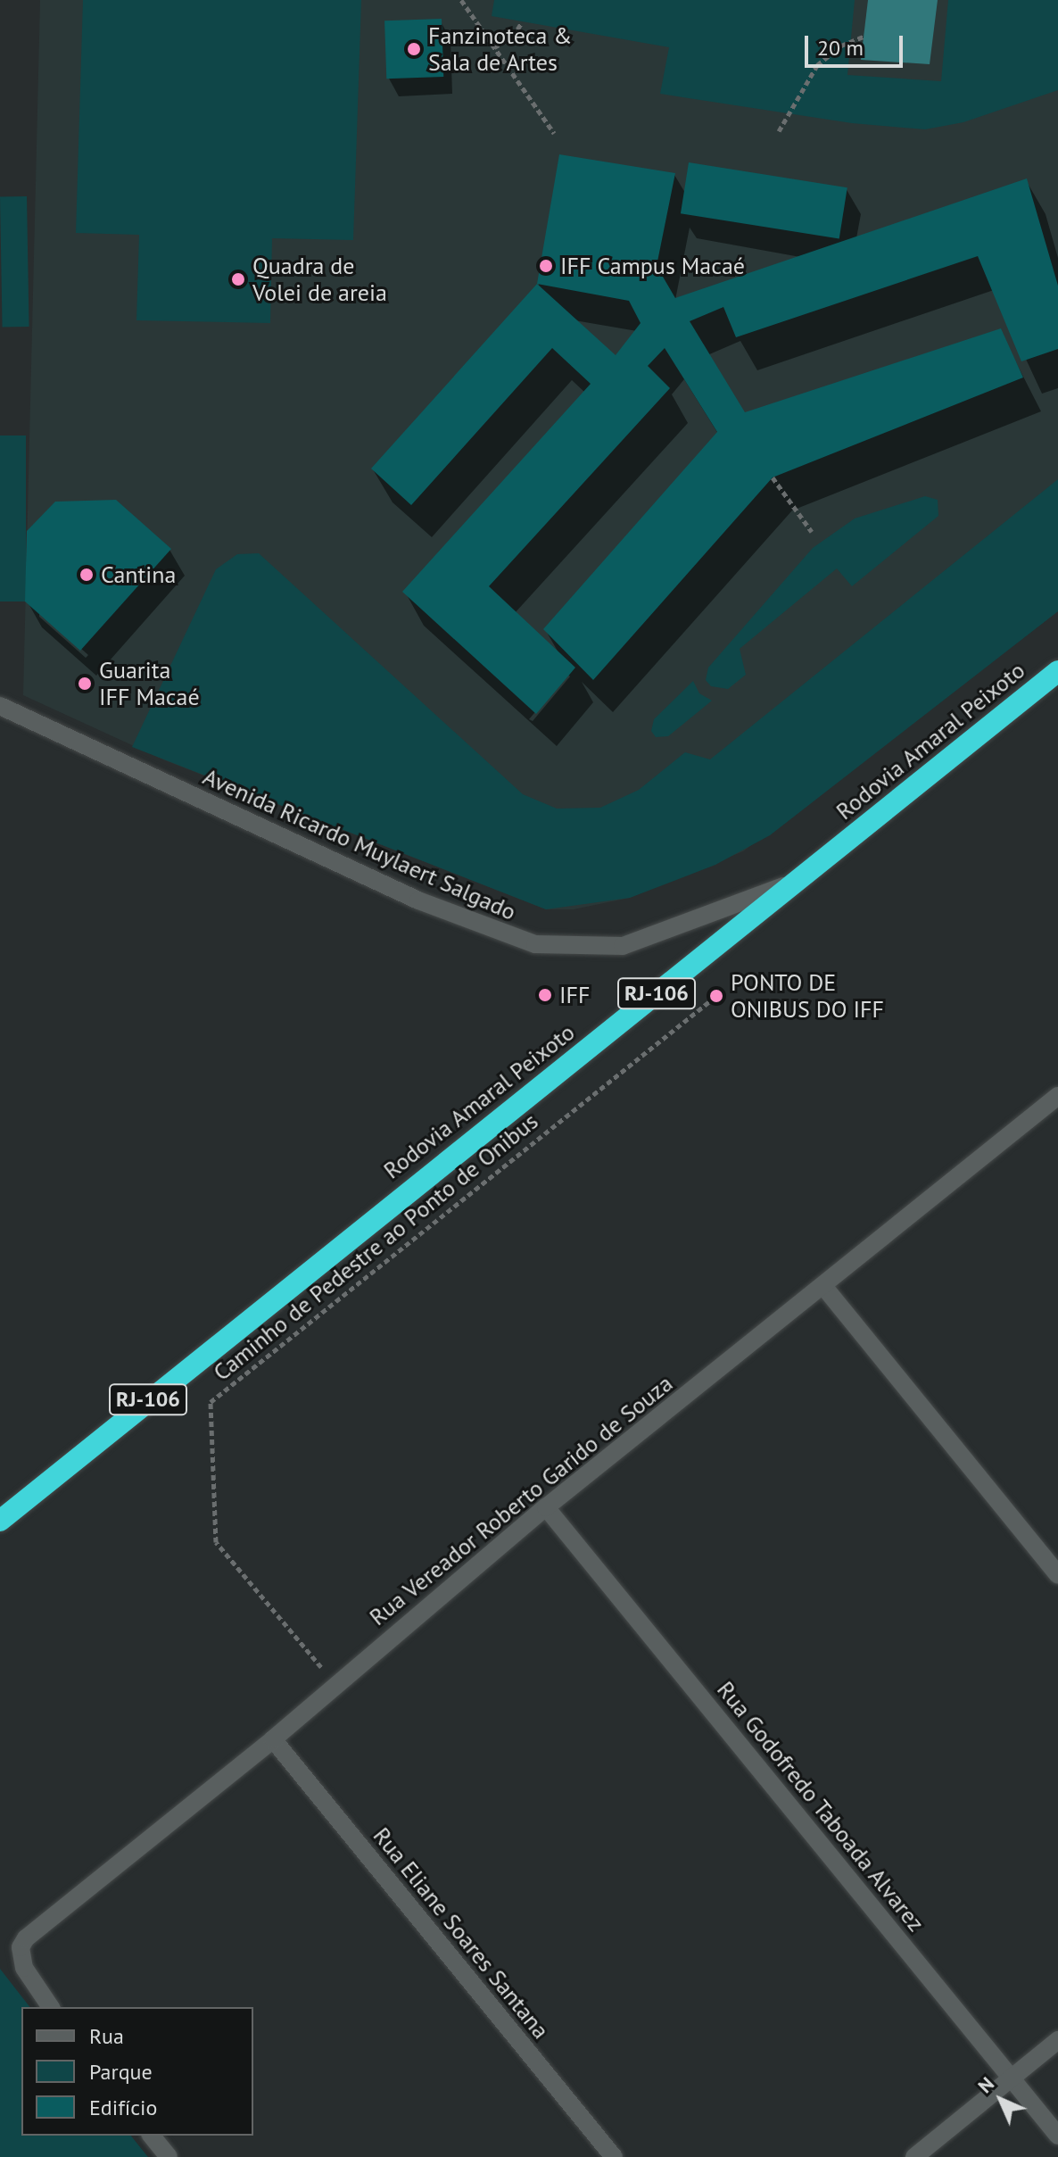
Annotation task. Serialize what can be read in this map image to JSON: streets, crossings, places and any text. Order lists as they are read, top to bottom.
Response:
{
  "streets": {
    "highway": ["Rodovia Amaral Peixoto", "RJ-106"],
    "street": [
      "Avenida Ricardo Muylaert Salgado",
      "Rua Vereador Roberto Garido de Souza",
      "Rua Godofredo Taboada Alvarez",
      "Rua Eliane Soares Santana"
    ],
    "path": ["Caminho de Pedestre ao Ponto de Onibus"]
  },
  "crossings": [
    ["Rodovia Amaral Peixoto", "Avenida Ricardo Muylaert Salgado"],
    ["Caminho de Pedestre ao Ponto de Onibus", "Rua Vereador Roberto Garido de Souza"],
    ["Rua Vereador Roberto Garido de Souza", "Rua Godofredo Taboada Alvarez"],
    ["Rua Vereador Roberto Garido de Souza", "Rua Eliane Soares Santana"]
  ],
  "places": [
    "Fanzinoteca & Sala de Artes",
    "IFF Campus Macaé",
    "Quadra de Volei de areia",
    "Cantina",
    "Guarita IFF Macaé",
    "IFF",
    "PONTO DE ONIBUS DO IFF"
  ],
  "legend": ["Rua", "Parque", "Edifício"],
  "scale_bar": "20 m",
  "north": "top left"
}
